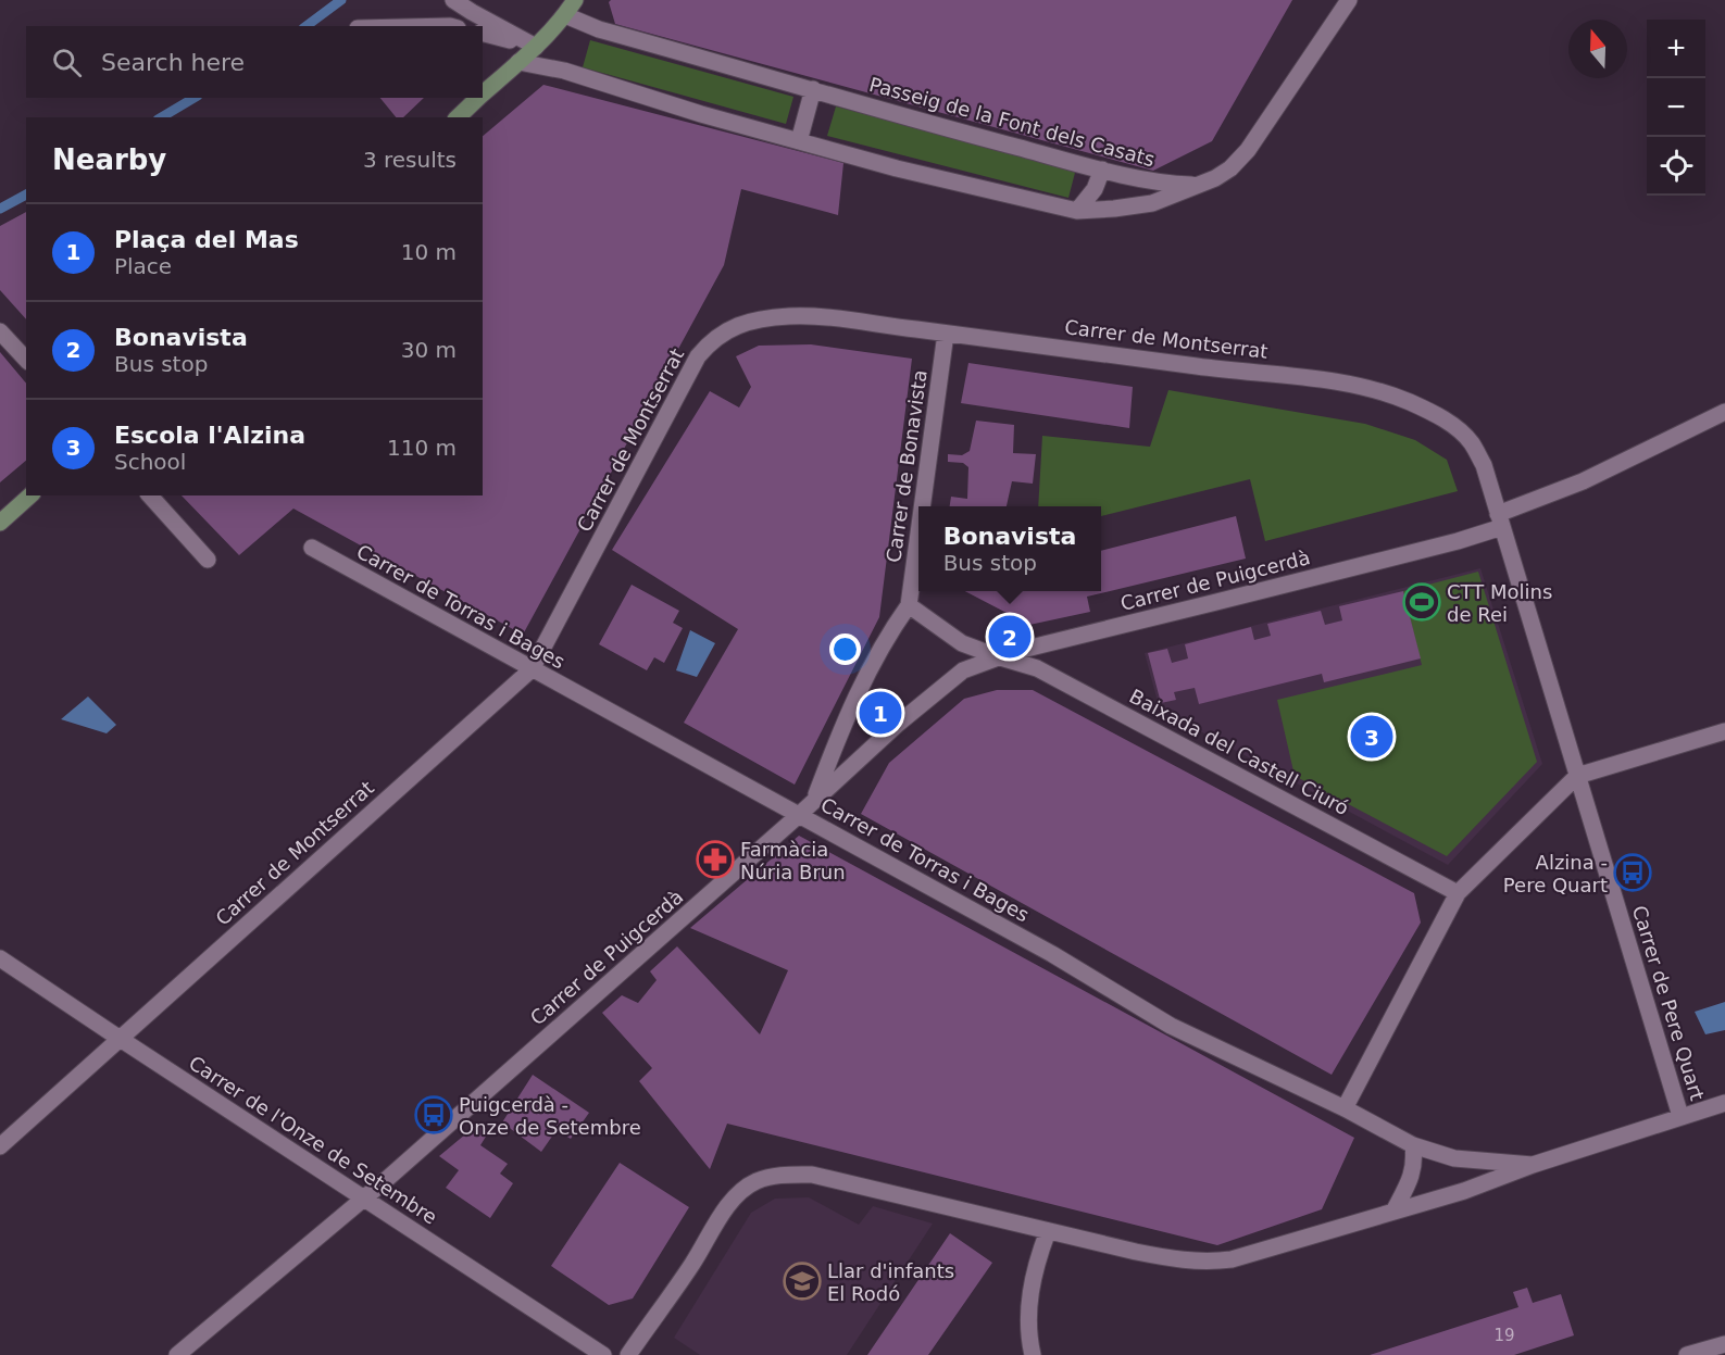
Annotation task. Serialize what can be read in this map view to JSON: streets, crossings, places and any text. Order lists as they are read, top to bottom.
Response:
{
  "streets": {
    "street": [
      "Passeig de la Font dels Casats",
      "Carrer de Montserrat",
      "Carrer de Bonavista",
      "Carrer de Puigcerdà",
      "Carrer de Torras i Bages",
      "Baixada del Castell Ciuró",
      "Carrer de Pere Quart",
      "Carrer de l'Onze de Setembre"
    ]
  },
  "crossings": [
    ["Carrer de Montserrat", "Carrer de Bonavista"],
    ["Carrer de Montserrat", "Carrer de Puigcerdà"],
    ["Carrer de Montserrat", "Carrer de Torras i Bages"],
    ["Carrer de Montserrat", "Carrer de Pere Quart"],
    ["Carrer de Montserrat", "Carrer de l'Onze de Setembre"],
    ["Carrer de Bonavista", "Baixada del Castell Ciuró"],
    ["Carrer de Puigcerdà", "Carrer de Torras i Bages"],
    ["Carrer de Puigcerdà", "Baixada del Castell Ciuró"],
    ["Carrer de Puigcerdà", "Carrer de Pere Quart"],
    ["Carrer de Puigcerdà", "Carrer de l'Onze de Setembre"]
  ],
  "places": {
    "sports": ["CTT Molins de Rei"],
    "pharmacy": ["Farmàcia Núria Brun"],
    "bus stop": ["Alzina - Pere Quart", "Puigcerdà - Onze de Setembre"],
    "school or university": ["Llar d'infants El Rodó"]
  },
  "house_numbers": ["19"],
  "north": "top",
  "page": {
    "map_buttons": ["+", "−"],
    "search": "Search here",
    "heading": ["Nearby", "3 results"],
    "list": [
      {
        "mark": "1",
        "name": "Plaça del Mas",
        "note": "Place",
        "value": "10 m"
      },
      {
        "mark": "2",
        "name": "Bonavista",
        "note": "Bus stop",
        "value": "30 m"
      },
      {
        "mark": "3",
        "name": "Escola l'Alzina",
        "note": "School",
        "value": "110 m"
      }
    ],
    "popup": ["Bonavista", "Bus stop"],
    "pins": ["2", "1", "3"]
  }
}
